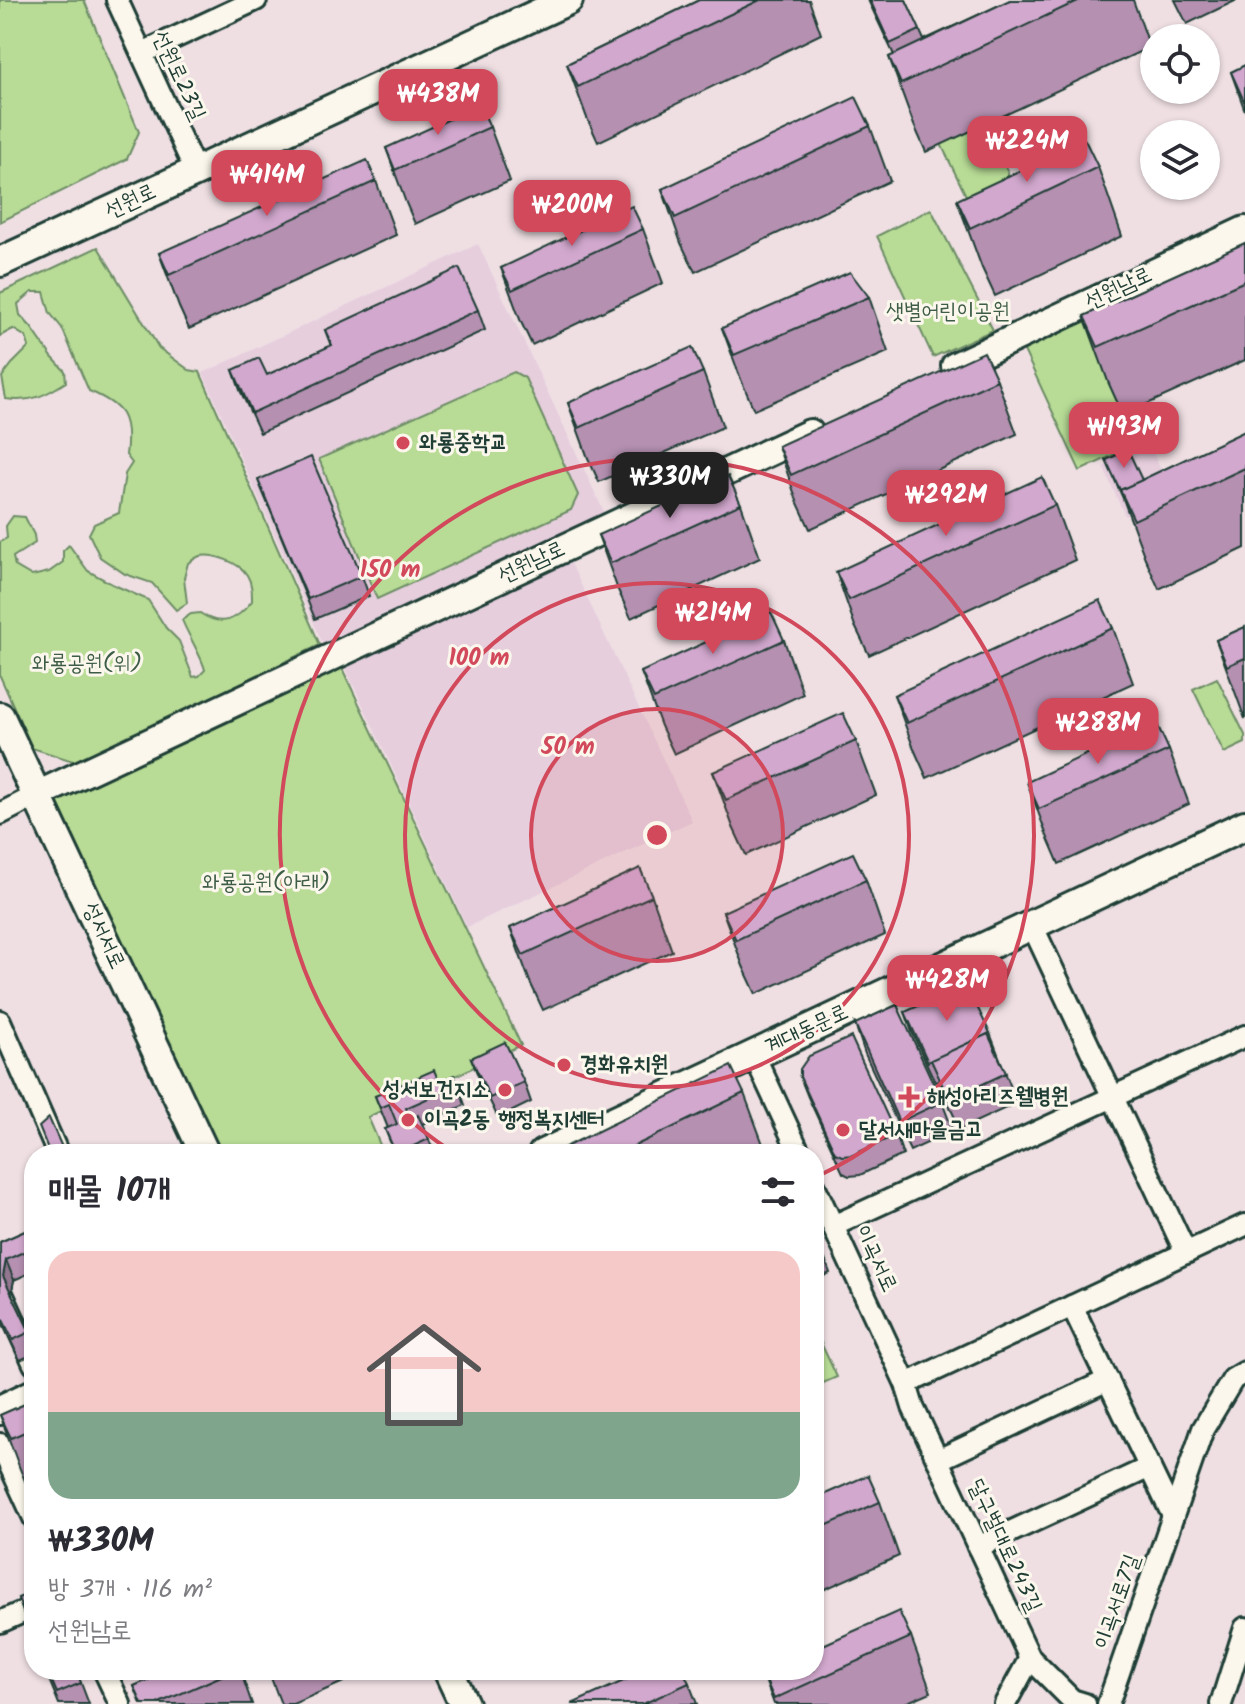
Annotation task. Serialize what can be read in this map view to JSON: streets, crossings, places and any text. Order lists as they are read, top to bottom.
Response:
{
  "streets": {
    "main road": ["선원로", "성서서로", "계대동문로"],
    "street": [
      "선원로23길",
      "선원남로",
      "이곡서로",
      "달구벌대로243길",
      "이곡서로7길"
    ]
  },
  "crossings": [
    ["선원로23길", "선원로"],
    ["선원남로", "성서서로"],
    ["이곡서로", "달구벌대로243길"]
  ],
  "parks": ["샛별어린이공원", "와룡공원(위)", "와룡공원(아래)"],
  "places": {
    "other": [
      "와룡중학교",
      "경화유치원",
      "성서보건지소",
      "이곡2동 행정복지센터",
      "달서새마을금고"
    ],
    "health": ["해성아리즈웰병원"]
  },
  "page": {
    "price": [
      "₩438M",
      "₩224M",
      "₩414M",
      "₩200M",
      "₩193M",
      "₩330M",
      "₩292M",
      "₩214M",
      "₩288M",
      "₩428M"
    ],
    "heading": "매물 10개",
    "list": [
      {
        "name": "₩330M",
        "note": "방 3개 · 116 m² · 선원남로"
      }
    ]
  },
  "rings": ["150 m", "100 m", "50 m"]
}
